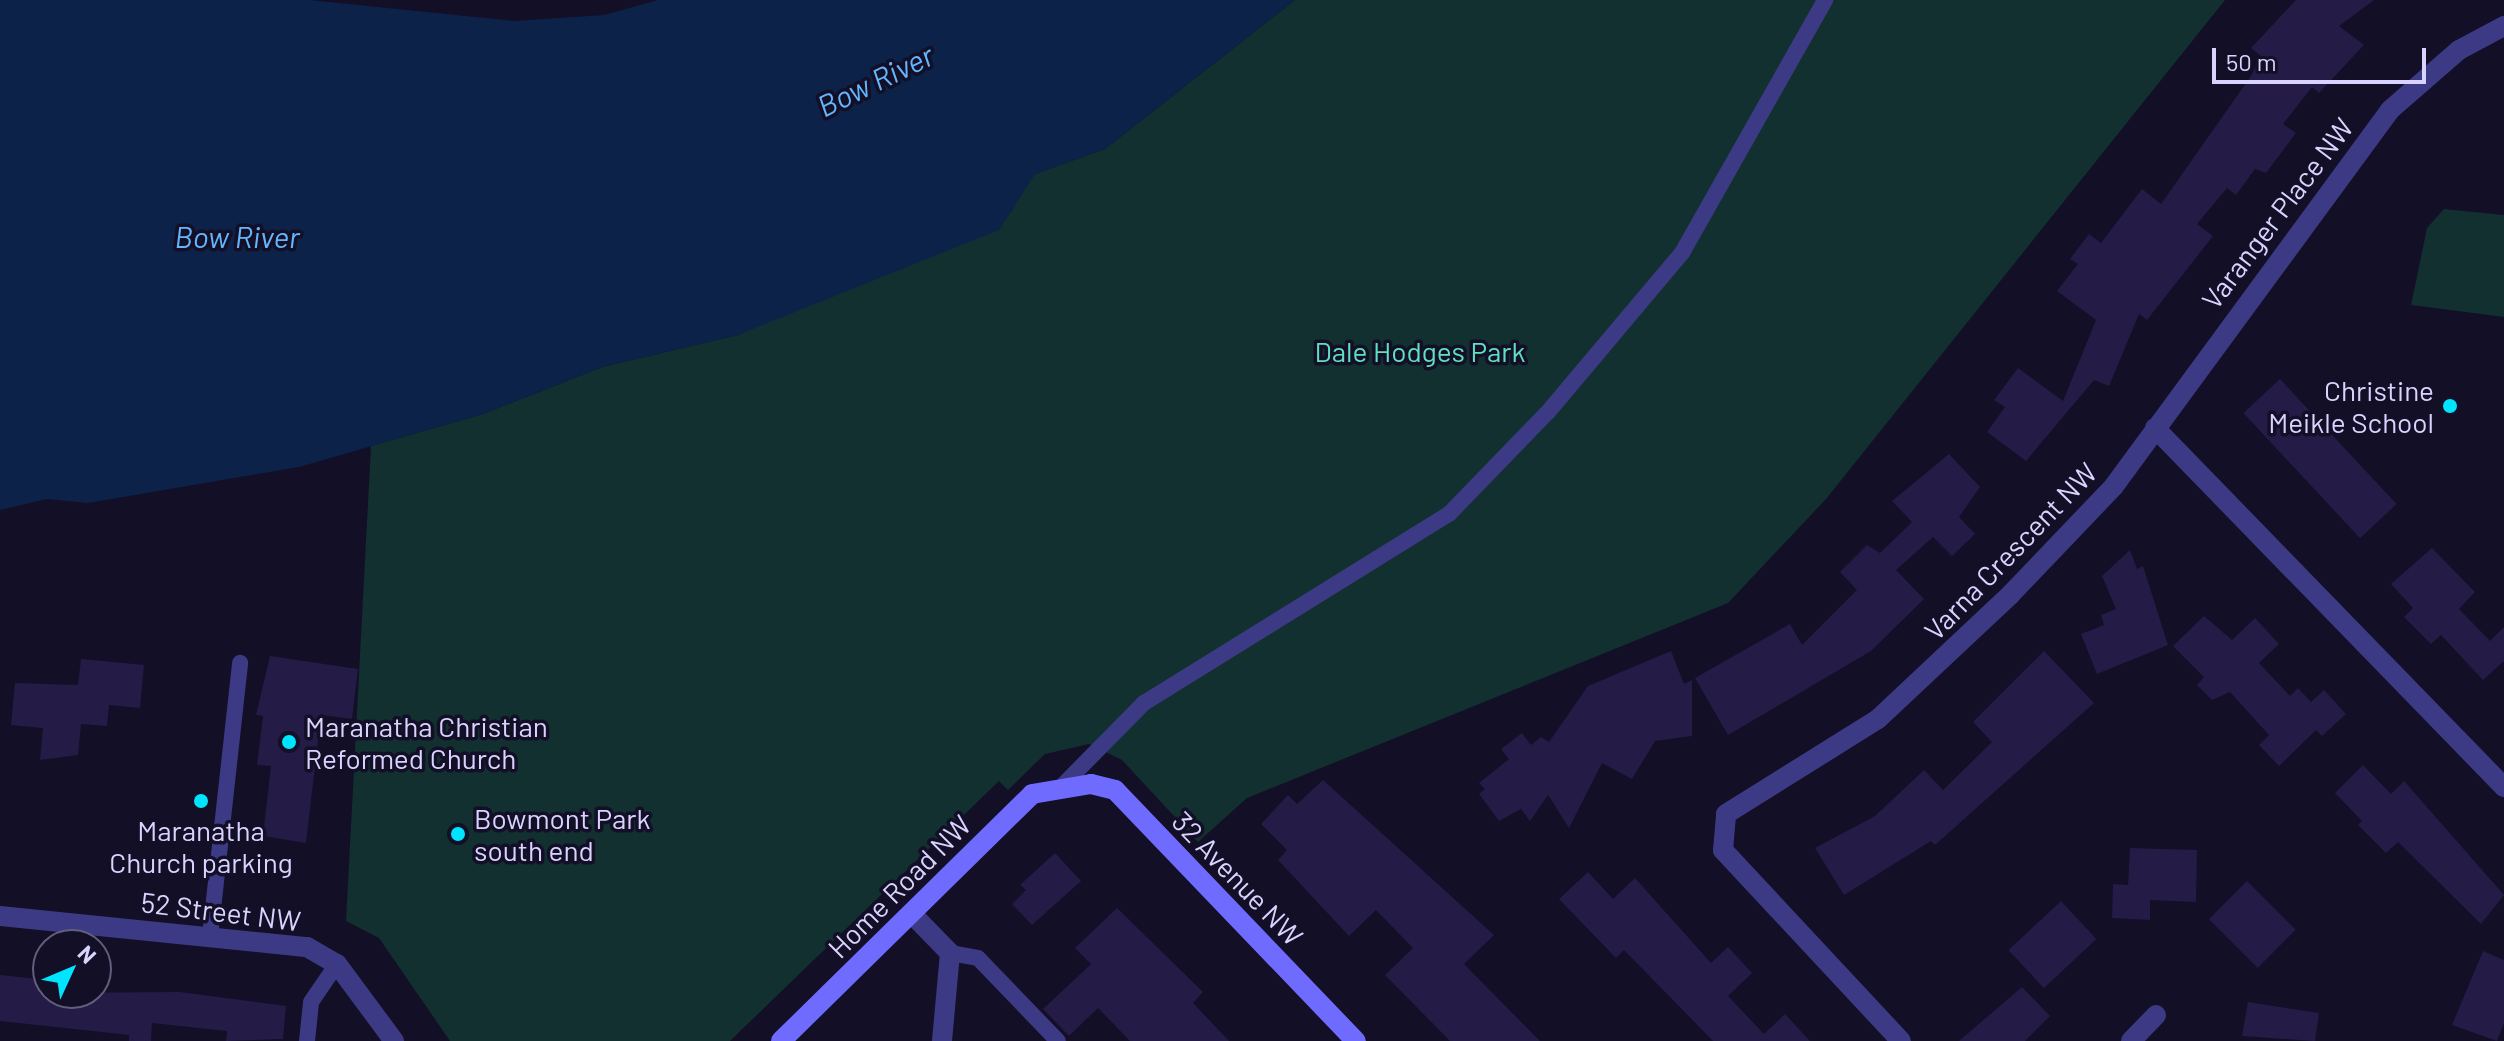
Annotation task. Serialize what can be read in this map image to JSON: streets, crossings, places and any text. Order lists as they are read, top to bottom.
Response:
{
  "streets": {
    "street": [
      "Varanger Place NW",
      "Varna Crescent NW",
      "32 Avenue NW",
      "Home Road NW",
      "52 Street NW"
    ]
  },
  "crossings": [
    ["Varanger Place NW", "Varna Crescent NW"],
    ["32 Avenue NW", "Home Road NW"]
  ],
  "water": ["Bow River"],
  "parks": ["Dale Hodges Park"],
  "places": [
    "Christine Meikle School",
    "Maranatha Christian Reformed Church",
    "Maranatha Church parking",
    "Bowmont Park south end"
  ],
  "scale_bar": "50 m",
  "north": "top right"
}
